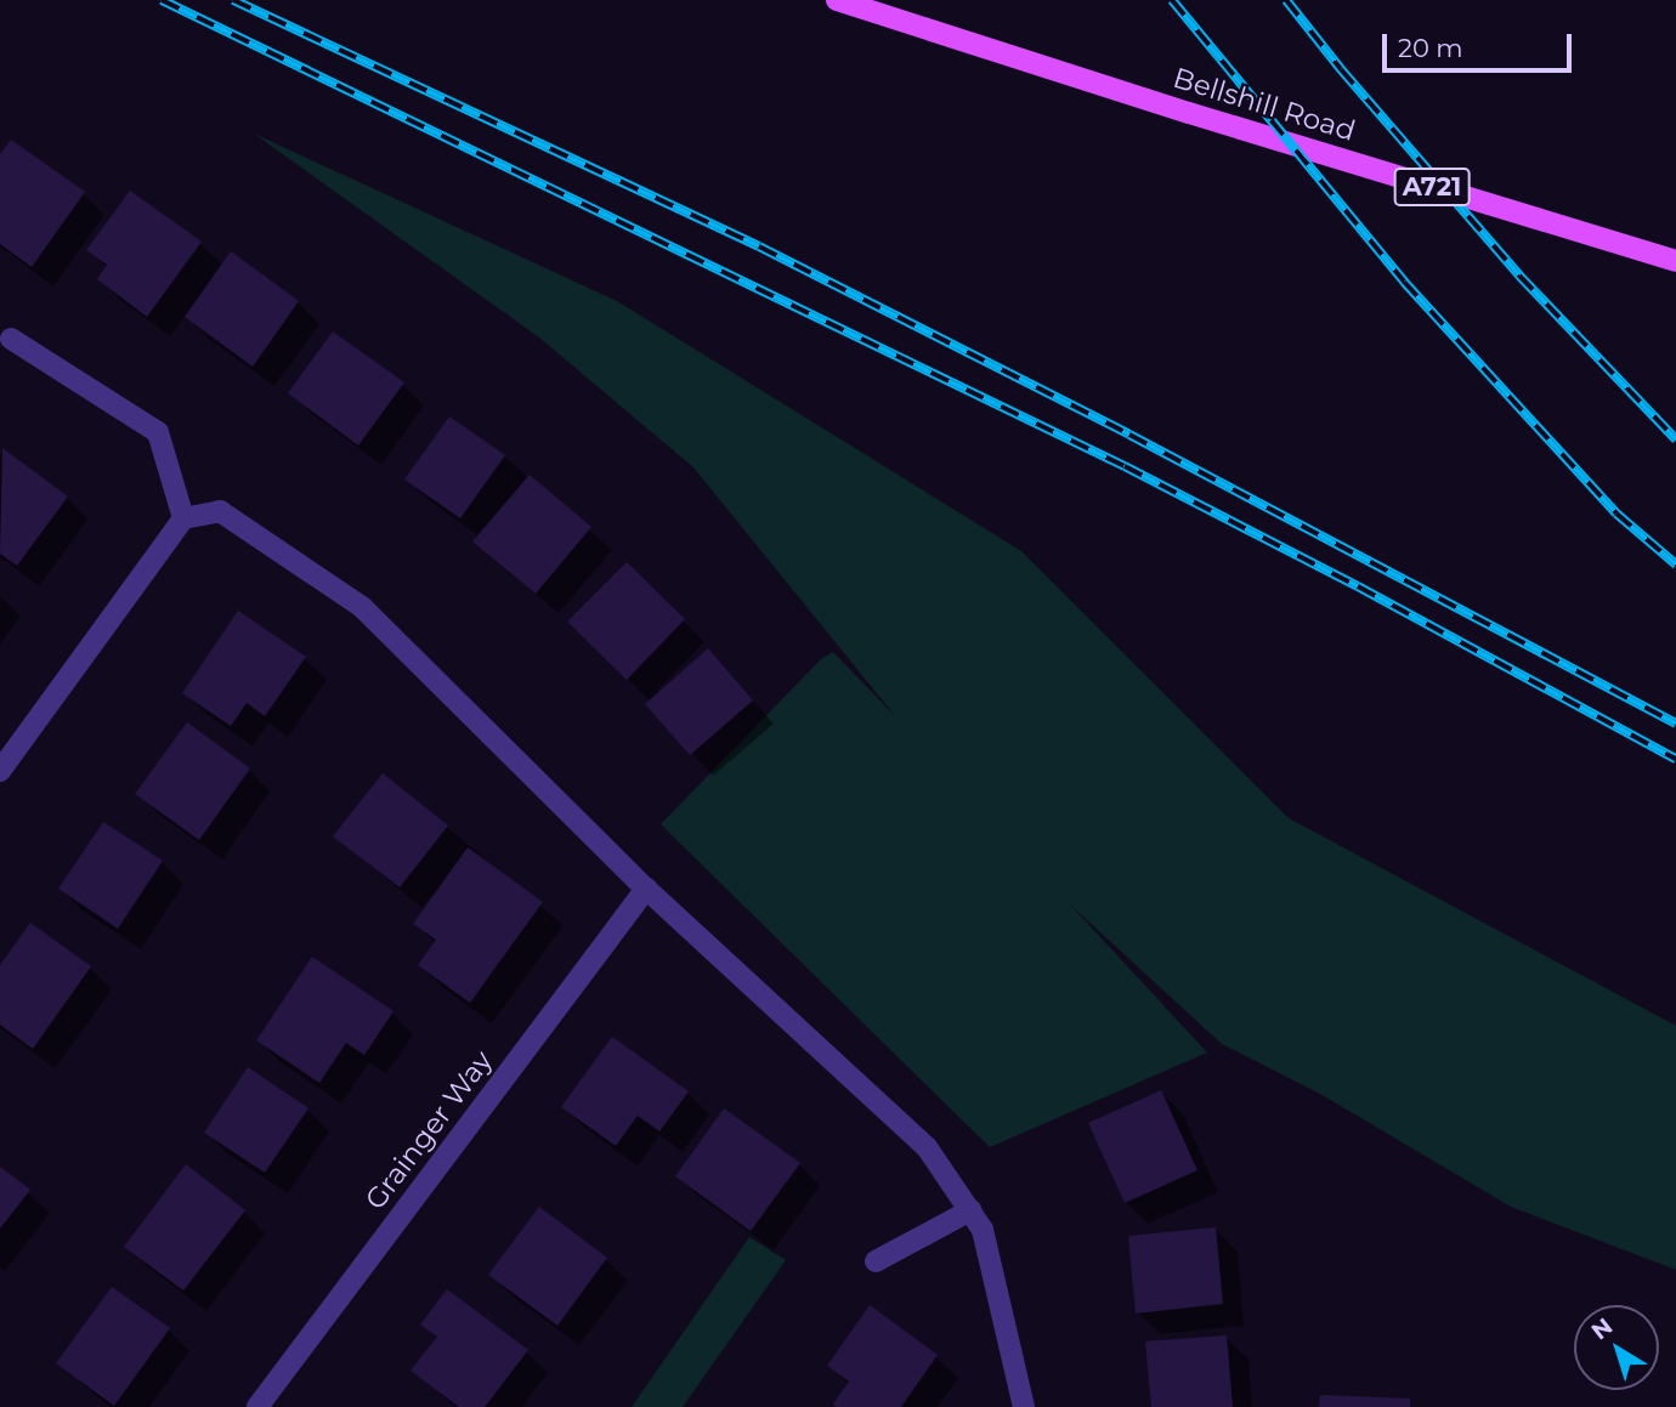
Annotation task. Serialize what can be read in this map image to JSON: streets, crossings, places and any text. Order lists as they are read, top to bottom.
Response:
{
  "streets": {
    "main road": ["Bellshill Road", "A721"],
    "street": ["Grainger Way"]
  },
  "scale_bar": "20 m",
  "north": "top left"
}
